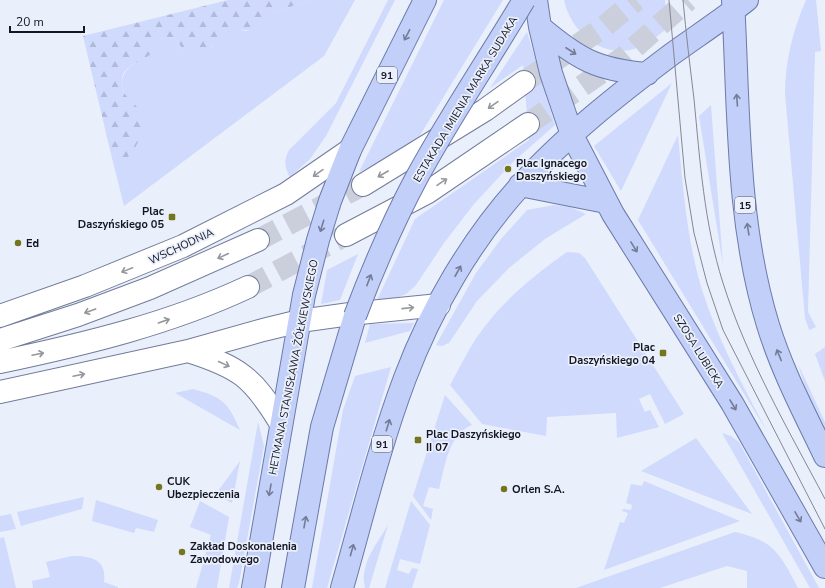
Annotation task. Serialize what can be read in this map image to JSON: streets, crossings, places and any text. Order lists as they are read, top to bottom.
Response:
{
  "streets": {
    "main road": [
      "91",
      "ESTAKADA IMIENIA MARKA SUDAKA",
      "15",
      "SZOSA LUBICKA",
      "HETMANA STANISŁAWA ŻÓŁKIEWSKIEGO"
    ],
    "street": ["WSCHODNIA"]
  },
  "crossings": [
    ["91", "15"],
    ["91", "SZOSA LUBICKA"],
    ["WSCHODNIA", "HETMANA STANISŁAWA ŻÓŁKIEWSKIEGO"]
  ],
  "places": {
    "other": [
      "Plac Ignacego Daszyńskiego",
      "Ed",
      "CUK Ubezpieczenia",
      "Orlen S.A.",
      "Zakład Doskonalenia Zawodowego"
    ],
    "transit": ["Plac Daszyńskiego 05", "Plac Daszyńskiego 04", "Plac Daszyńskiego II 07"]
  },
  "scale_bar": "20 m"
}
